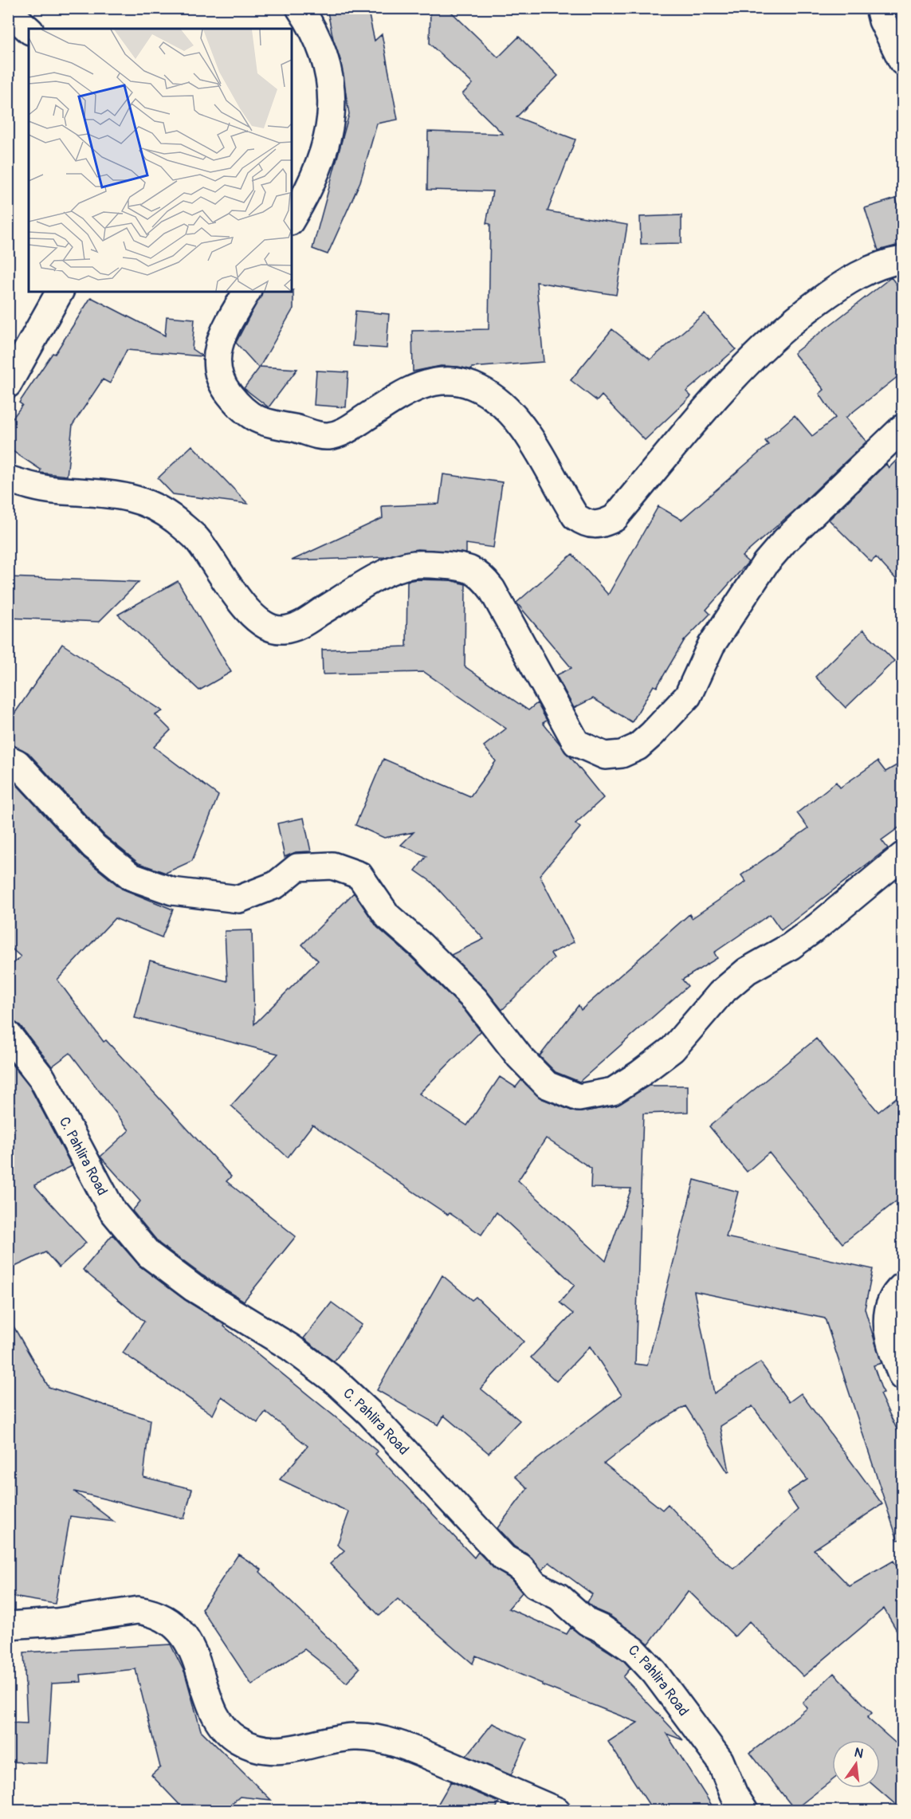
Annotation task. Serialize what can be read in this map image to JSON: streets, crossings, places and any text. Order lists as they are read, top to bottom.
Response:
{
  "streets": {
    "street": ["C. Pahlira Road"]
  },
  "north": "top"
}
